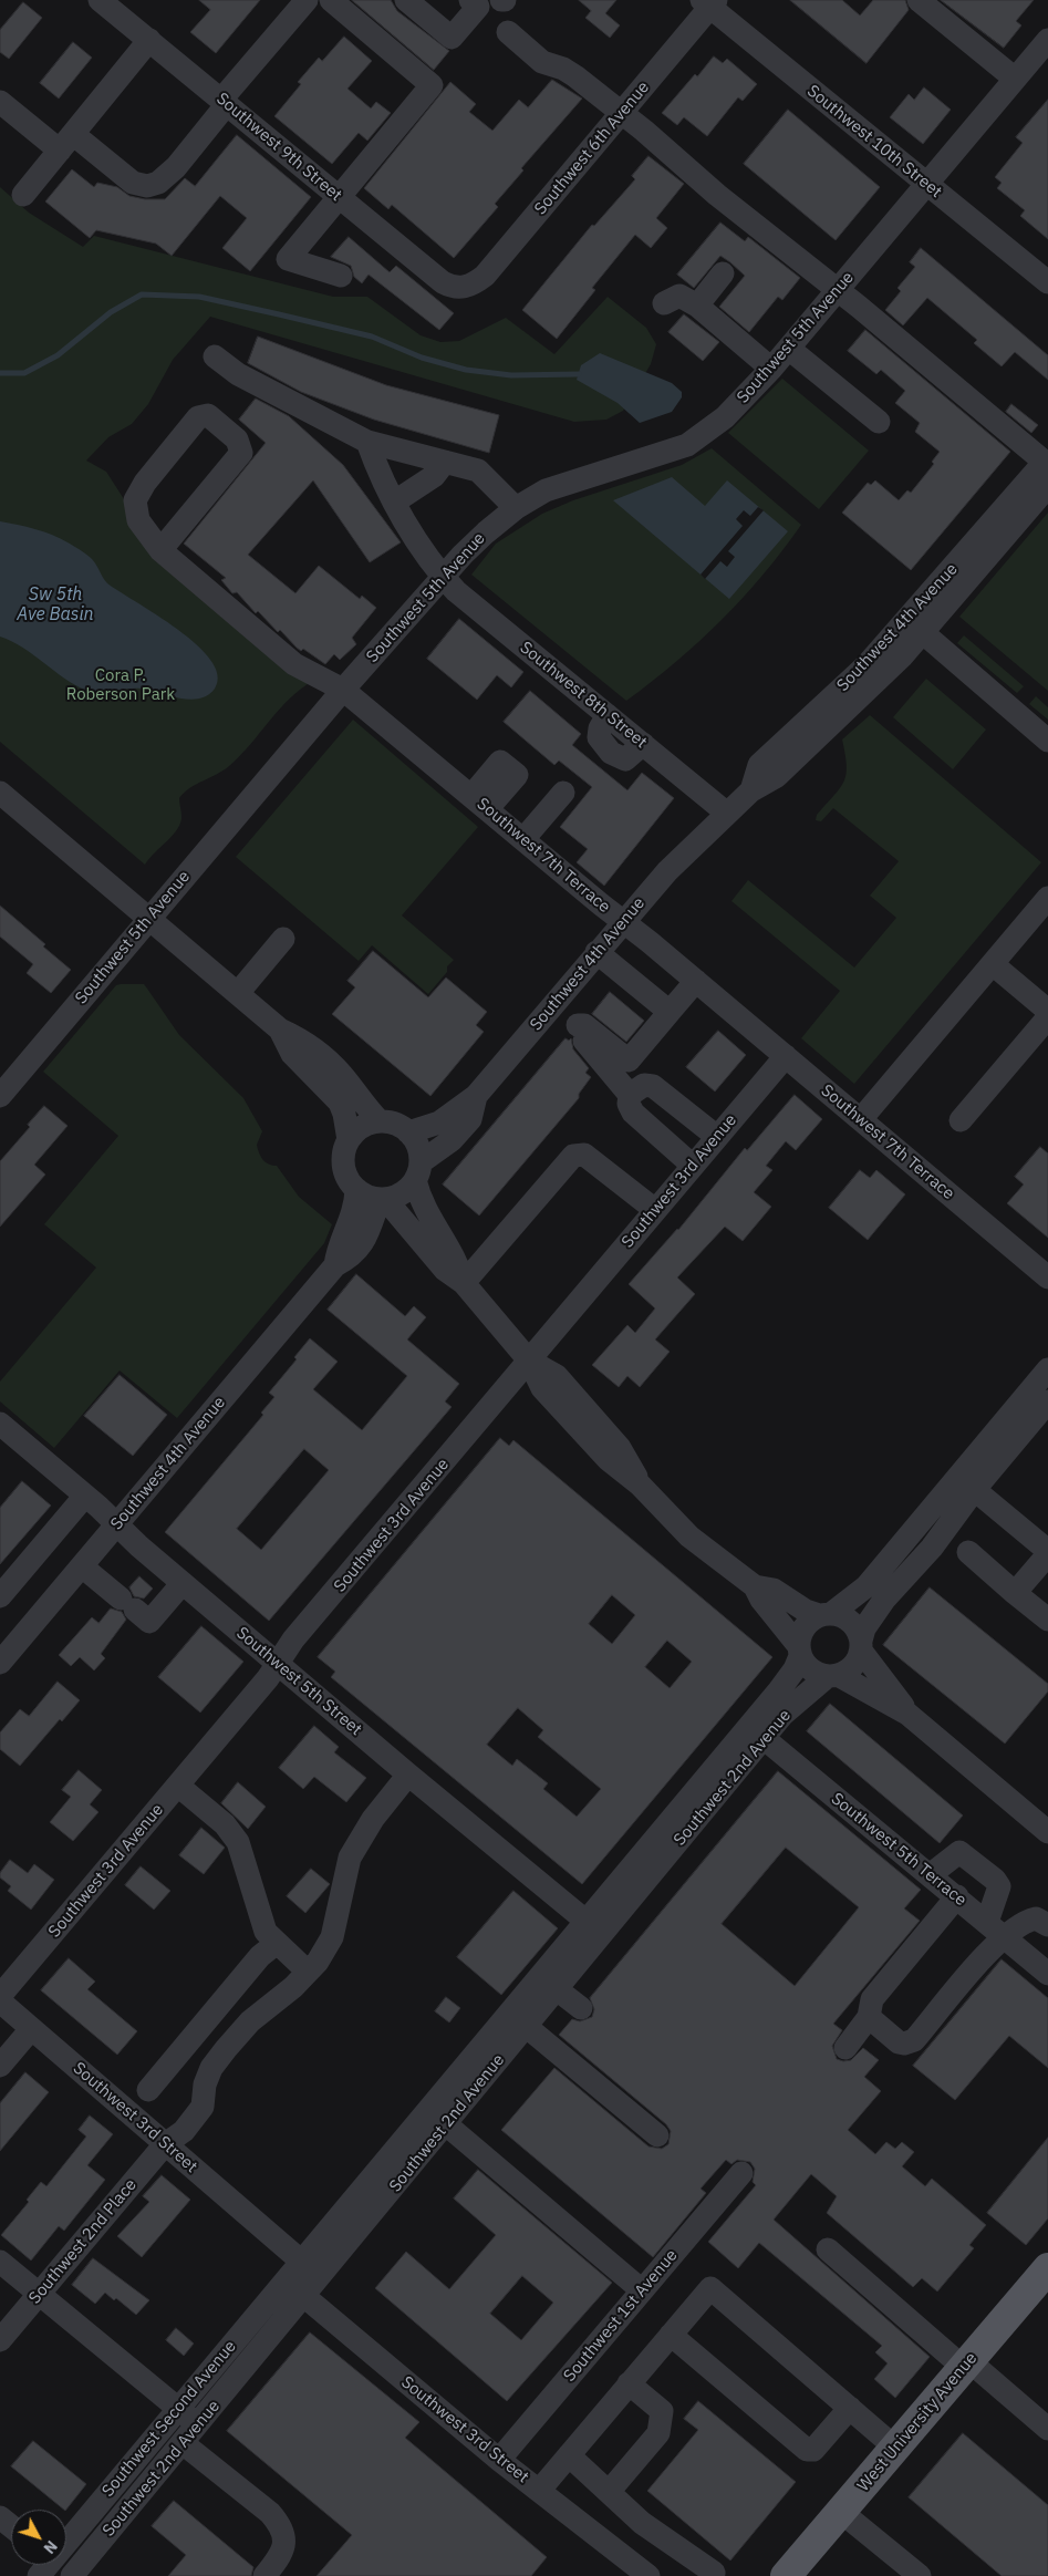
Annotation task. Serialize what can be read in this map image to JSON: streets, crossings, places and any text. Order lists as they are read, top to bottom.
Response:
{
  "streets": {
    "main road": ["West University Avenue"],
    "street": [
      "Southwest 10th Street",
      "Southwest 9th Street",
      "Southwest 6th Avenue",
      "Southwest 5th Avenue",
      "Southwest 4th Avenue",
      "Southwest 8th Street",
      "Southwest 7th Terrace",
      "Southwest 3rd Avenue",
      "Southwest 5th Street",
      "Southwest 2nd Avenue",
      "Southwest 5th Terrace",
      "Southwest 3rd Street",
      "Southwest 2nd Place",
      "Southwest 1st Avenue",
      "Southwest Second Avenue"
    ]
  },
  "crossings": [
    ["Southwest 10th Street", "Southwest 6th Avenue"],
    ["Southwest 10th Street", "Southwest 5th Avenue"],
    ["Southwest 9th Street", "Southwest 6th Avenue"],
    ["Southwest 5th Avenue", "Southwest 8th Street"],
    ["Southwest 5th Avenue", "Southwest 7th Terrace"],
    ["Southwest 4th Avenue", "Southwest 8th Street"],
    ["Southwest 4th Avenue", "Southwest 7th Terrace"],
    ["Southwest 4th Avenue", "Southwest 5th Street"],
    ["Southwest 7th Terrace", "Southwest 3rd Avenue"],
    ["Southwest 3rd Avenue", "Southwest 5th Street"],
    ["Southwest 5th Street", "Southwest 2nd Avenue"],
    ["Southwest 5th Street", "Southwest 2nd Place"],
    ["Southwest 2nd Avenue", "Southwest 5th Terrace"],
    ["Southwest 2nd Avenue", "Southwest 3rd Street"],
    ["Southwest 2nd Avenue", "Southwest Second Avenue"],
    ["Southwest 3rd Street", "Southwest 2nd Place"],
    ["Southwest 3rd Street", "Southwest 1st Avenue"],
    ["Southwest 3rd Street", "Southwest Second Avenue"]
  ],
  "water": ["Sw 5th Ave Basin"],
  "parks": ["Cora P. Roberson Park"],
  "north": "bottom right"
}
